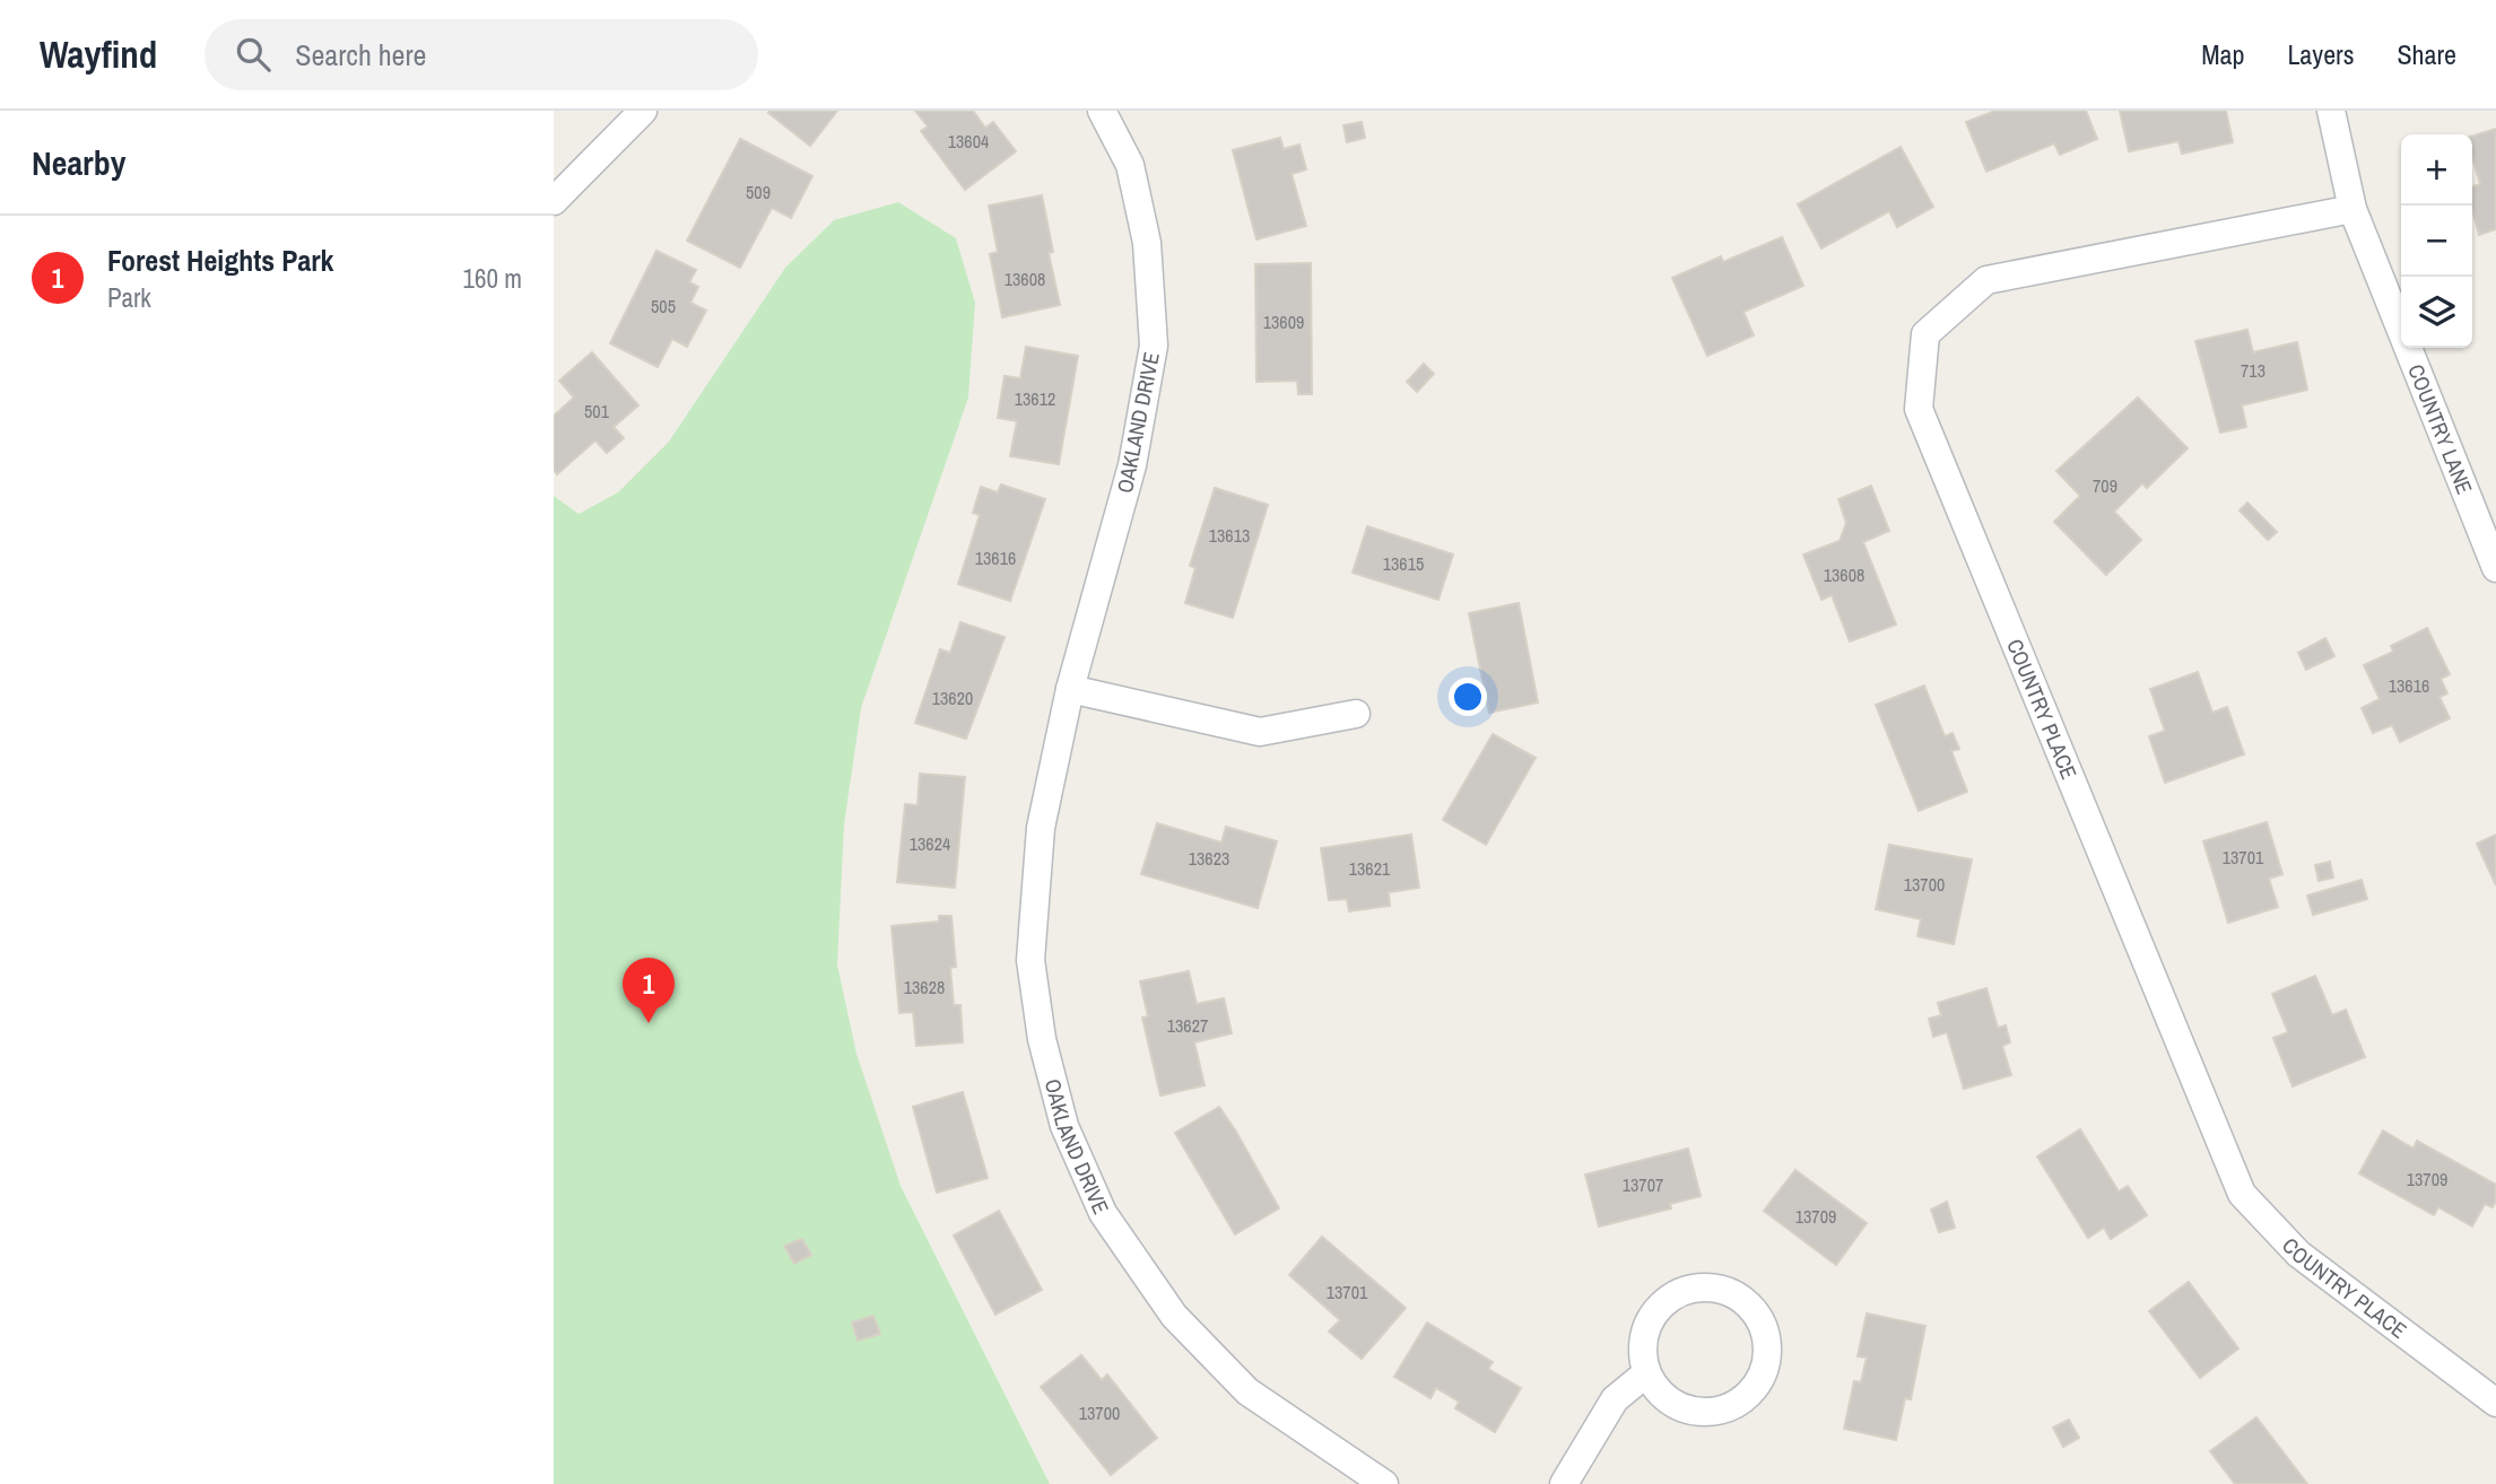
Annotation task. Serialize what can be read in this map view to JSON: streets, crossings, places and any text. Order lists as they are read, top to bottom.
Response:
{
  "streets": {
    "street": ["OAKLAND DRIVE", "COUNTRY LANE", "COUNTRY PLACE"]
  },
  "crossings": [
    ["COUNTRY LANE", "COUNTRY PLACE"]
  ],
  "house_numbers": [
    "13604",
    "509",
    "13608",
    "505",
    "13609",
    "713",
    "13612",
    "501",
    "709",
    "13613",
    "13616",
    "13615",
    "13608",
    "13616",
    "13620",
    "13624",
    "13701",
    "13623",
    "13621",
    "13700",
    "13628",
    "13627",
    "13709",
    "13707",
    "13709",
    "13701",
    "13700"
  ],
  "page": {
    "header": "Wayfind",
    "search": "Search here",
    "nav": ["Map", "Layers", "Share"],
    "heading": "Nearby",
    "map_buttons": ["+", "−"],
    "list": [
      {
        "mark": "1",
        "name": "Forest Heights Park",
        "note": "Park",
        "value": "160 m"
      }
    ],
    "pins": "1"
  }
}
